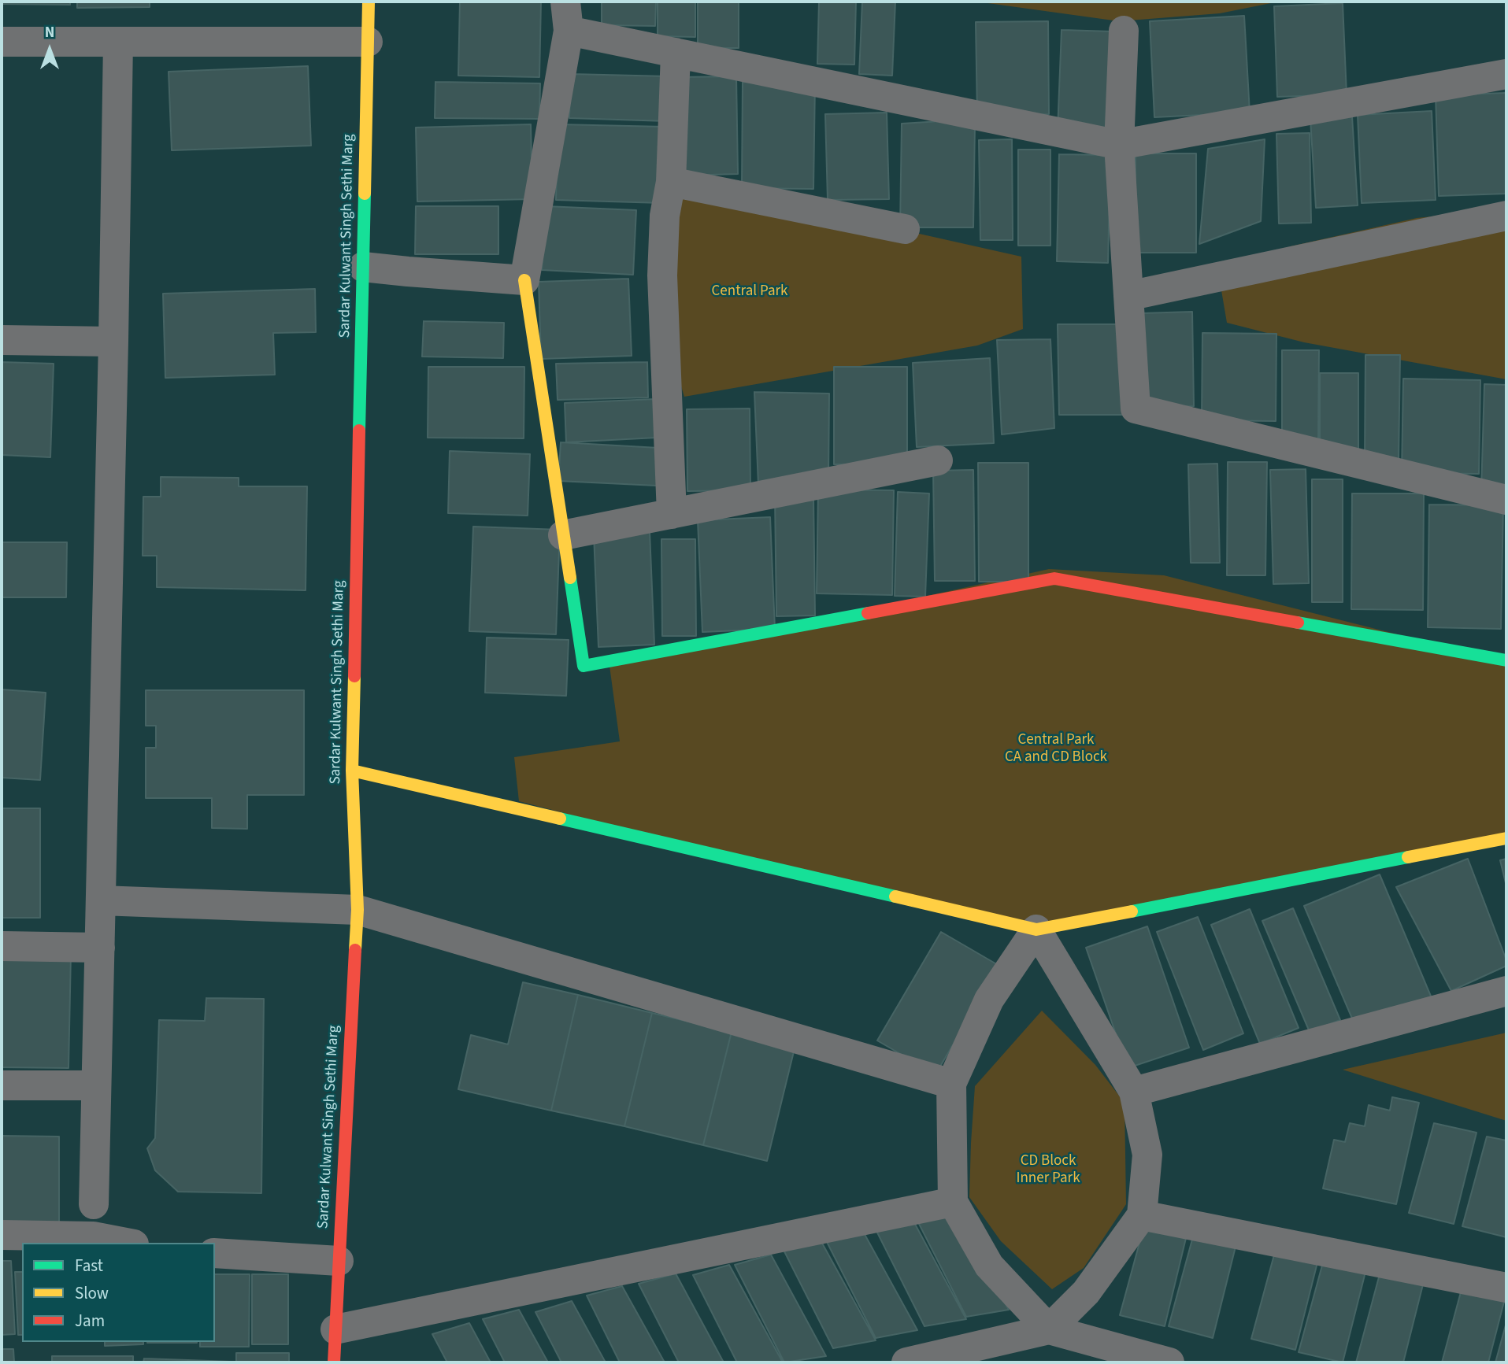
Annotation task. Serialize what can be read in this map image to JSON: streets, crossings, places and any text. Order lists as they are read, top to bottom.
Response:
{
  "streets": {
    "street": ["Sardar Kulwant Singh Sethi Marg"]
  },
  "parks": ["Central Park", "Central Park CA and CD Block", "CD Block Inner Park"],
  "legend": ["Fast", "Slow", "Jam"],
  "north": "top"
}
